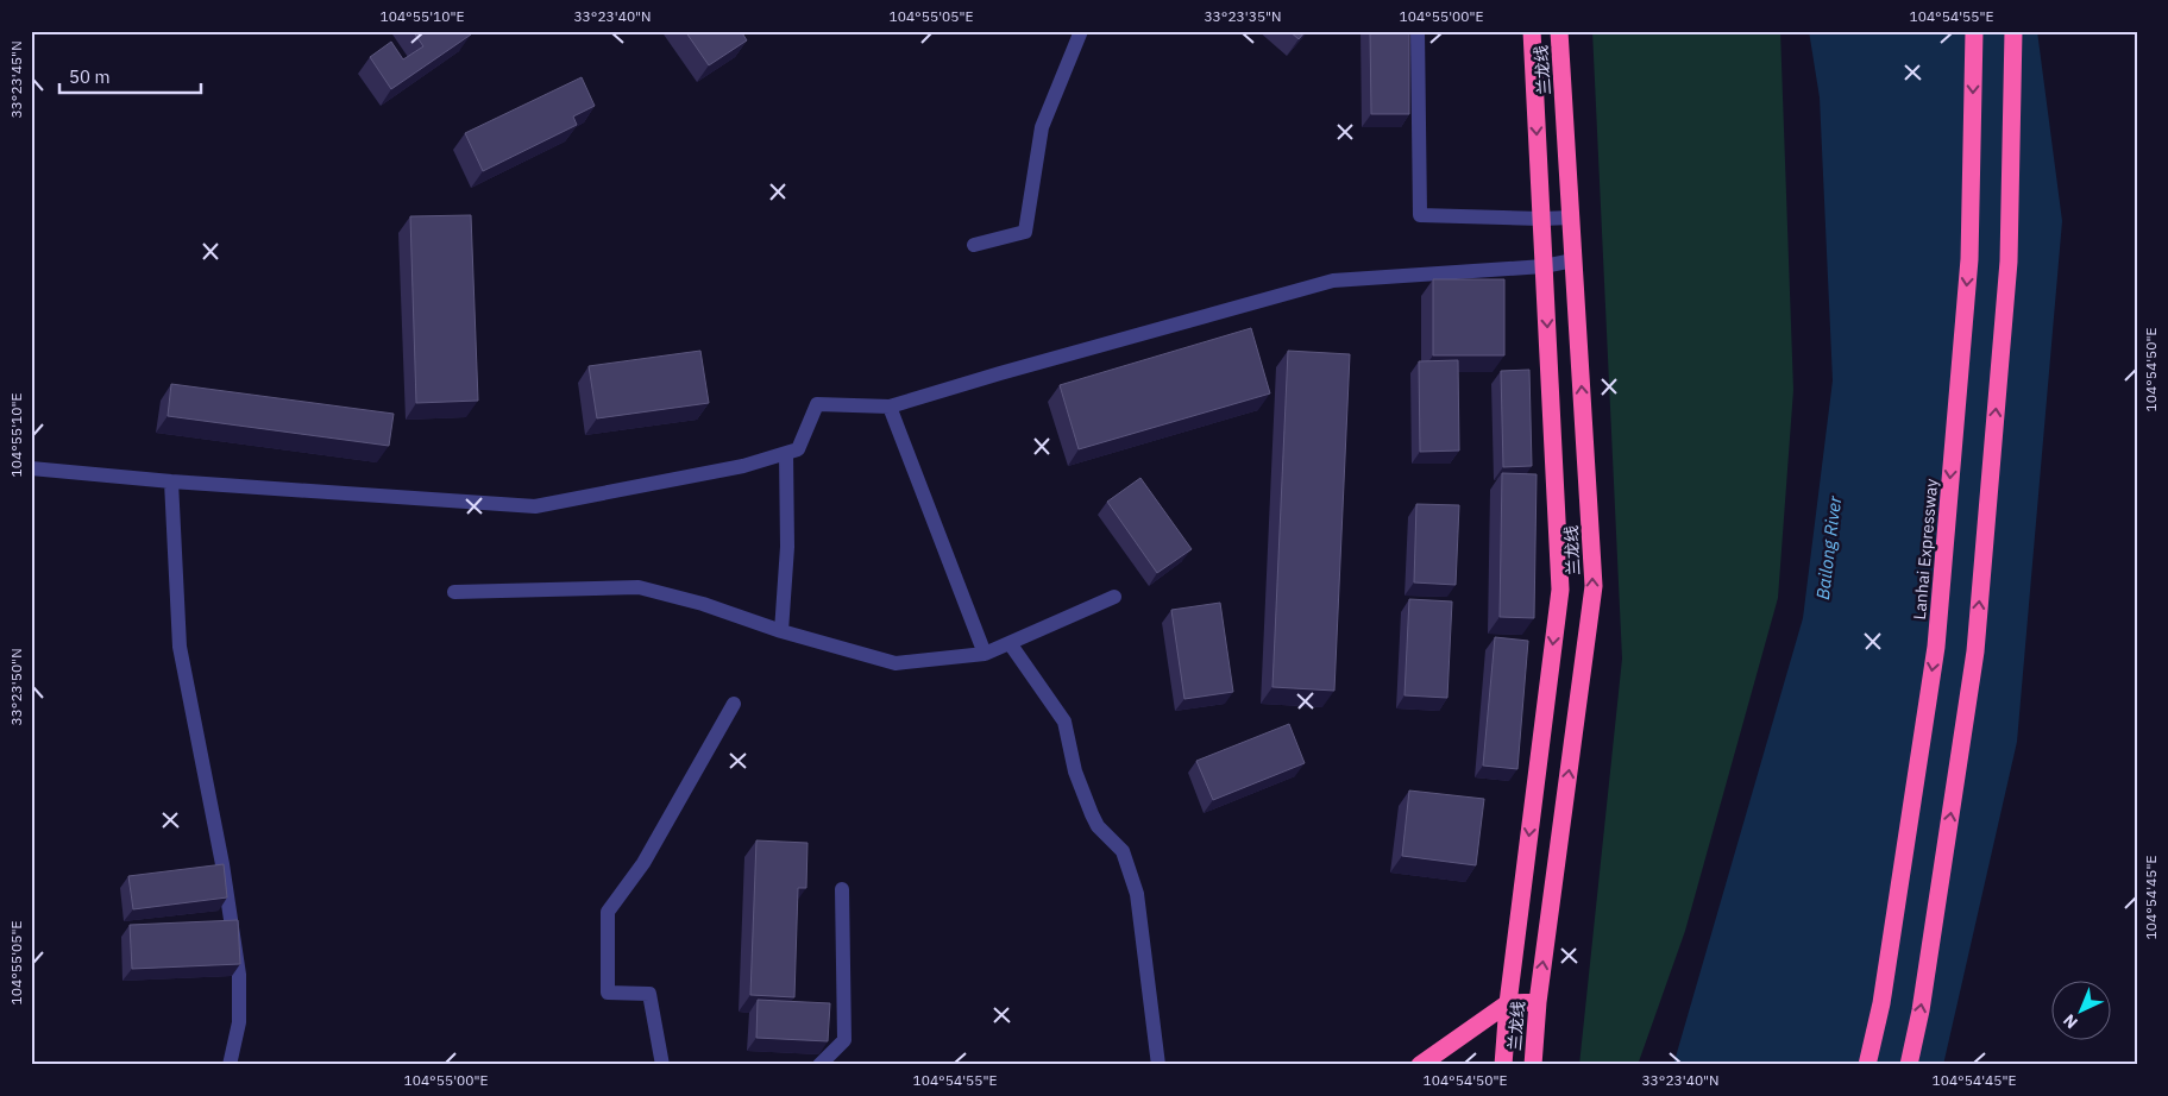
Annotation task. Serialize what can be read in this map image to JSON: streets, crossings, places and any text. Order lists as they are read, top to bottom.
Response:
{
  "streets": {
    "highway": ["兰龙线", "Lanhai Expressway"]
  },
  "water": ["Bailong River"],
  "scale_bar": "50 m",
  "north": "bottom left",
  "coordinates": [
    "104°55'10\"E",
    "33°23'40\"N",
    "104°55'05\"E",
    "33°23'35\"N",
    "104°55'00\"E",
    "104°54'55\"E",
    "33°23'45\"N",
    "104°54'50\"E",
    "33°23'50\"N",
    "104°54'45\"E"
  ]
}
